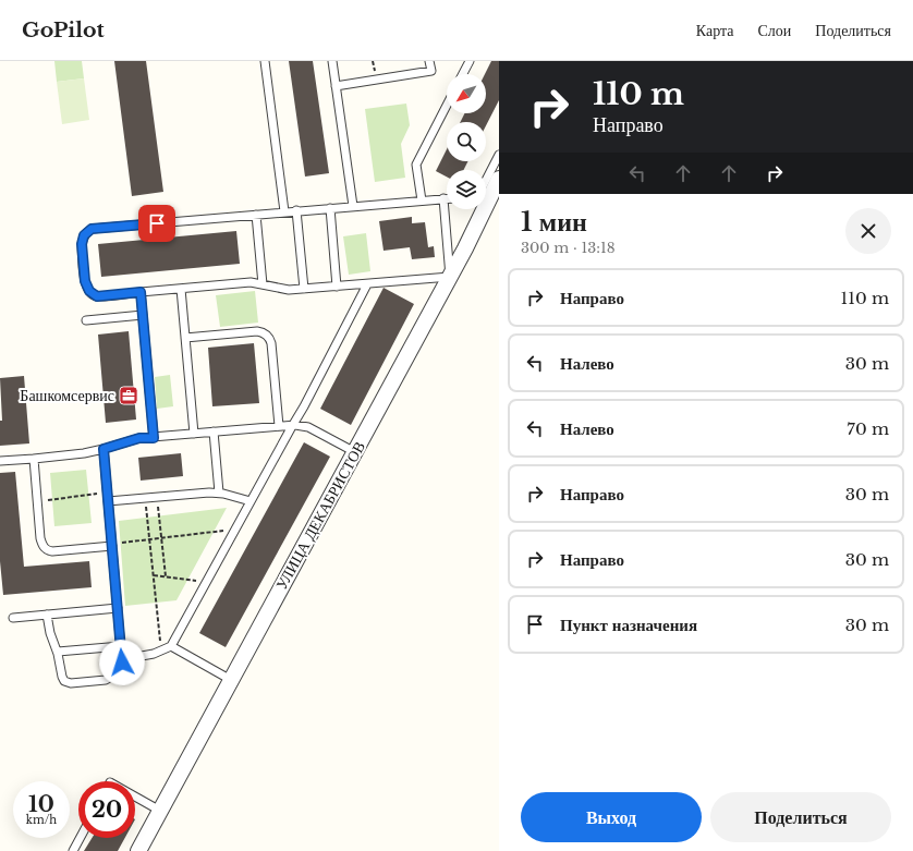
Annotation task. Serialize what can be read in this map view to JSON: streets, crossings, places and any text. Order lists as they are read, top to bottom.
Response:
{
  "streets": {
    "street": ["УЛИЦА ДЕКАБРИСТОВ"]
  },
  "places": {
    "office": ["Башкомсервис"]
  },
  "north": "bottom left",
  "page": {
    "header": "GoPilot",
    "nav": ["Карта", "Слои", "Поделиться"],
    "turn": ["110 m", "Направо"],
    "heading": ["1 мин", "300 m · 13:18"],
    "list": [
      {
        "name": "Направо",
        "value": "110 m"
      },
      {
        "name": "Налево",
        "value": "30 m"
      },
      {
        "name": "Налево",
        "value": "70 m"
      },
      {
        "name": "Направо",
        "value": "30 m"
      },
      {
        "name": "Направо",
        "value": "30 m"
      },
      {
        "name": "Пункт назначения",
        "value": "30 m"
      }
    ],
    "speed": "10 km/h",
    "limit": "20",
    "buttons": ["Выход", "Поделиться"]
  }
}
